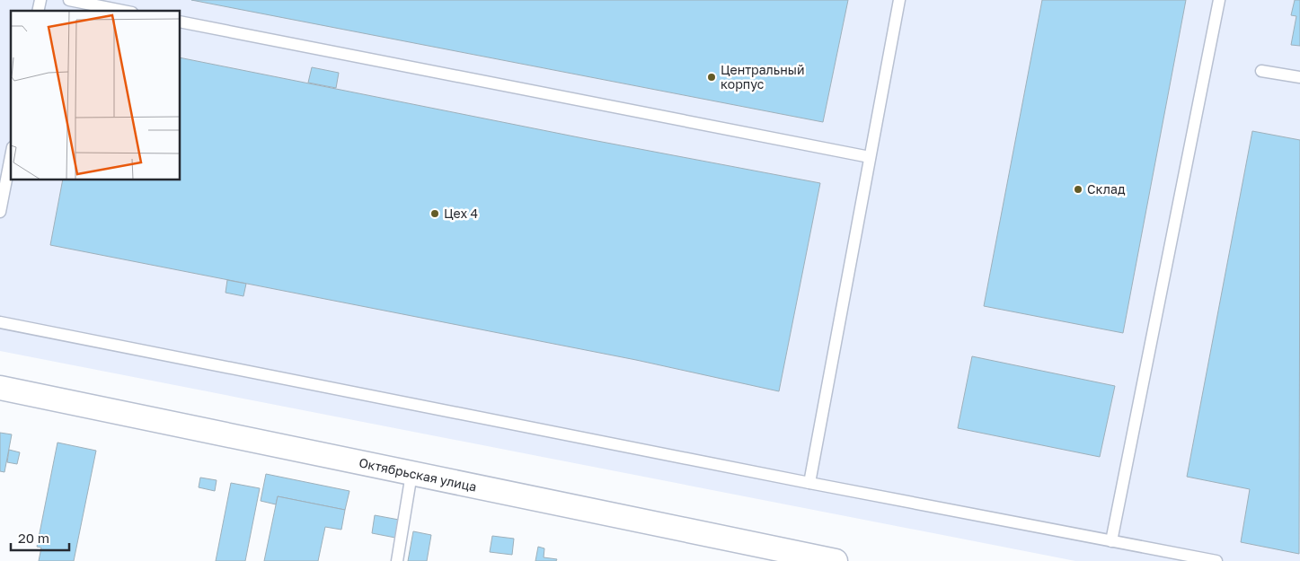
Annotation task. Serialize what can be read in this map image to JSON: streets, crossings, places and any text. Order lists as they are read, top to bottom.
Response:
{
  "streets": {
    "street": ["Октябрьская улица"]
  },
  "places": ["Центральный корпус", "Склад", "Цех 4"],
  "scale_bar": "20 m"
}
